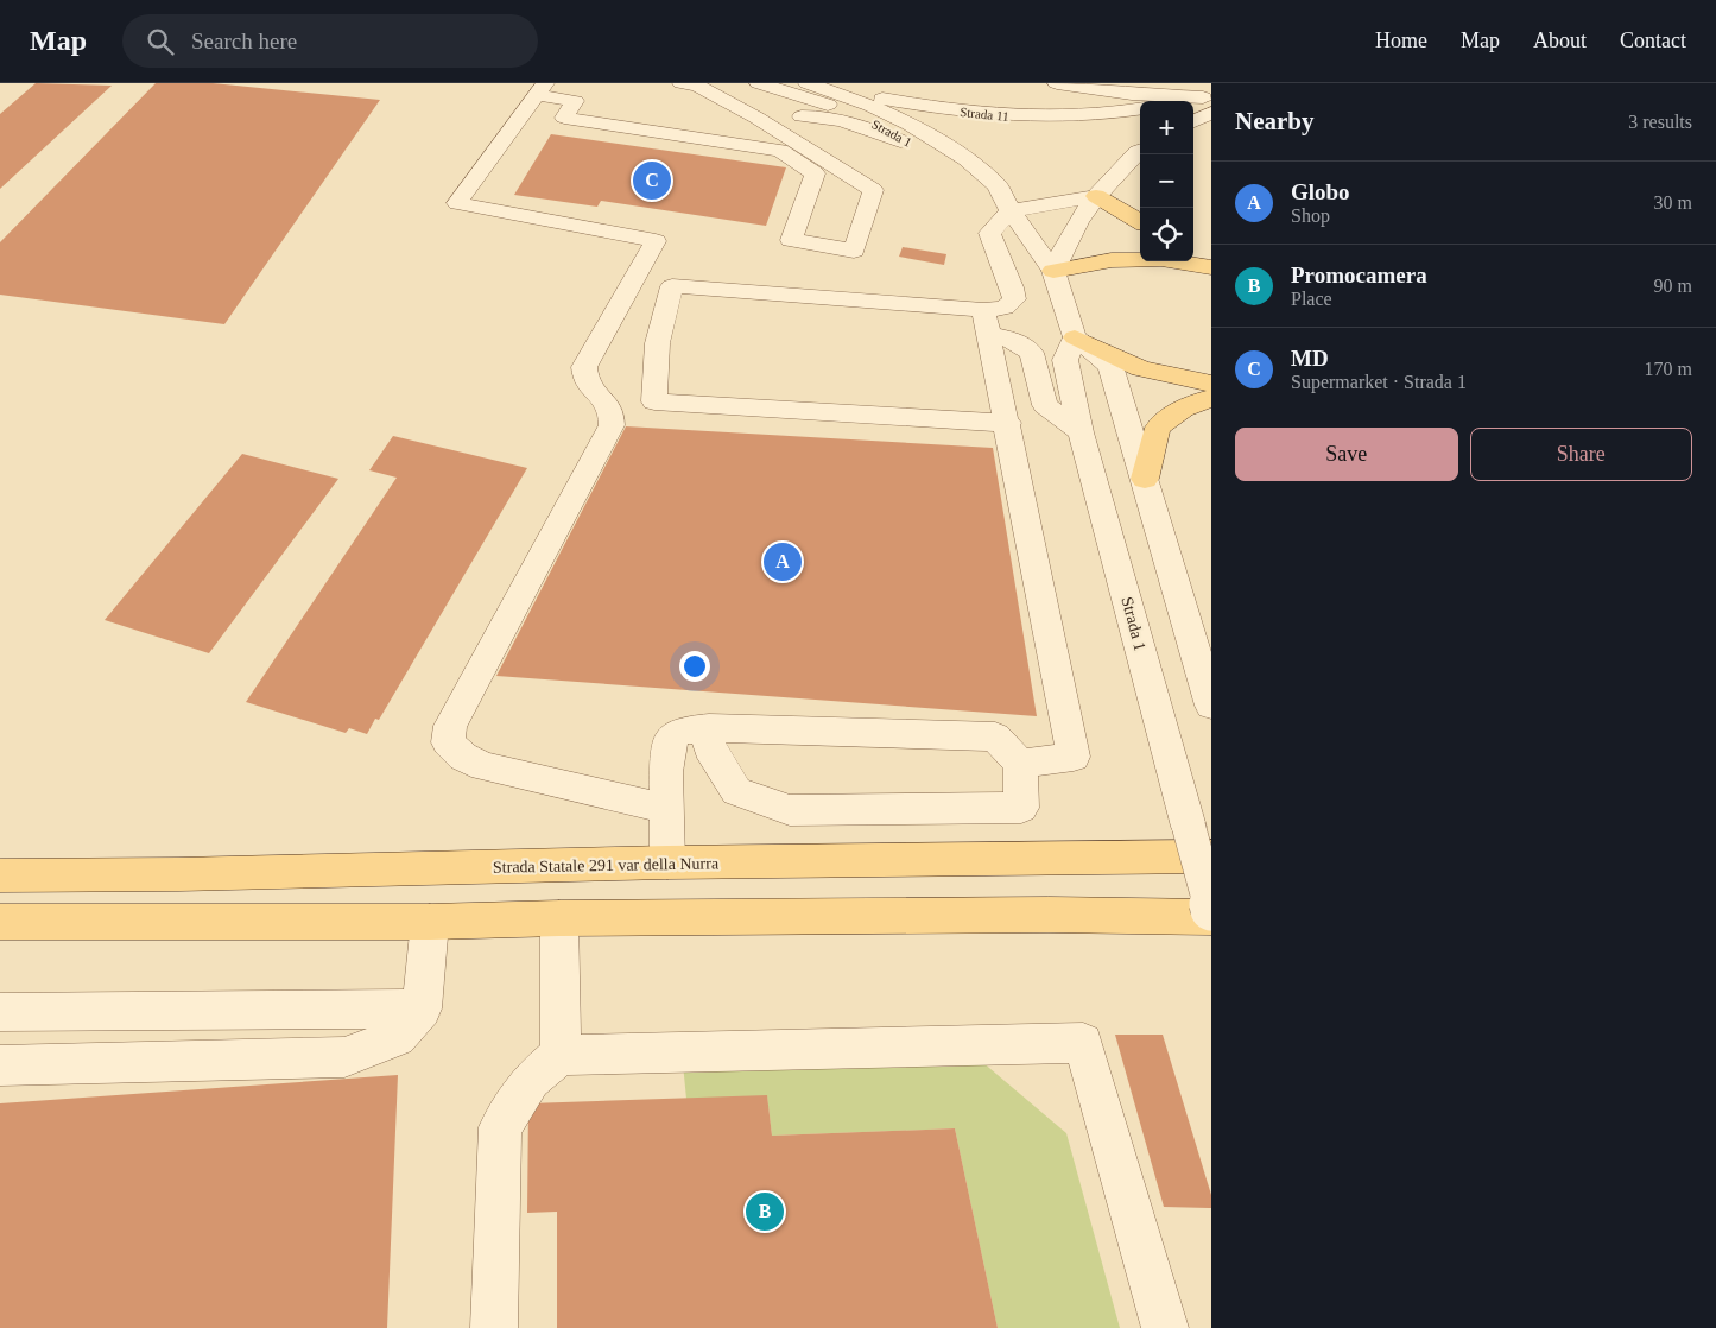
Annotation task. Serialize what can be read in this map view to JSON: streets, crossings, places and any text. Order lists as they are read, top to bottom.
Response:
{
  "streets": {
    "main road": ["Strada Statale 291 var della Nurra"],
    "street": ["Strada 11", "Strada 1"]
  },
  "crossings": [
    ["Strada 11", "Strada 1"]
  ],
  "page": {
    "header": "Map",
    "search": "Search here",
    "nav": [
      "Home",
      "Map",
      "About",
      "Contact"
    ],
    "heading": ["Nearby", "3 results"],
    "map_buttons": ["+", "−"],
    "pins": ["C", "A", "B"],
    "list": [
      {
        "mark": "A",
        "name": "Globo",
        "note": "Shop",
        "value": "30 m"
      },
      {
        "mark": "B",
        "name": "Promocamera",
        "note": "Place",
        "value": "90 m"
      },
      {
        "mark": "C",
        "name": "MD",
        "note": "Supermarket · Strada 1",
        "value": "170 m"
      }
    ],
    "buttons": ["Save", "Share"]
  }
}
